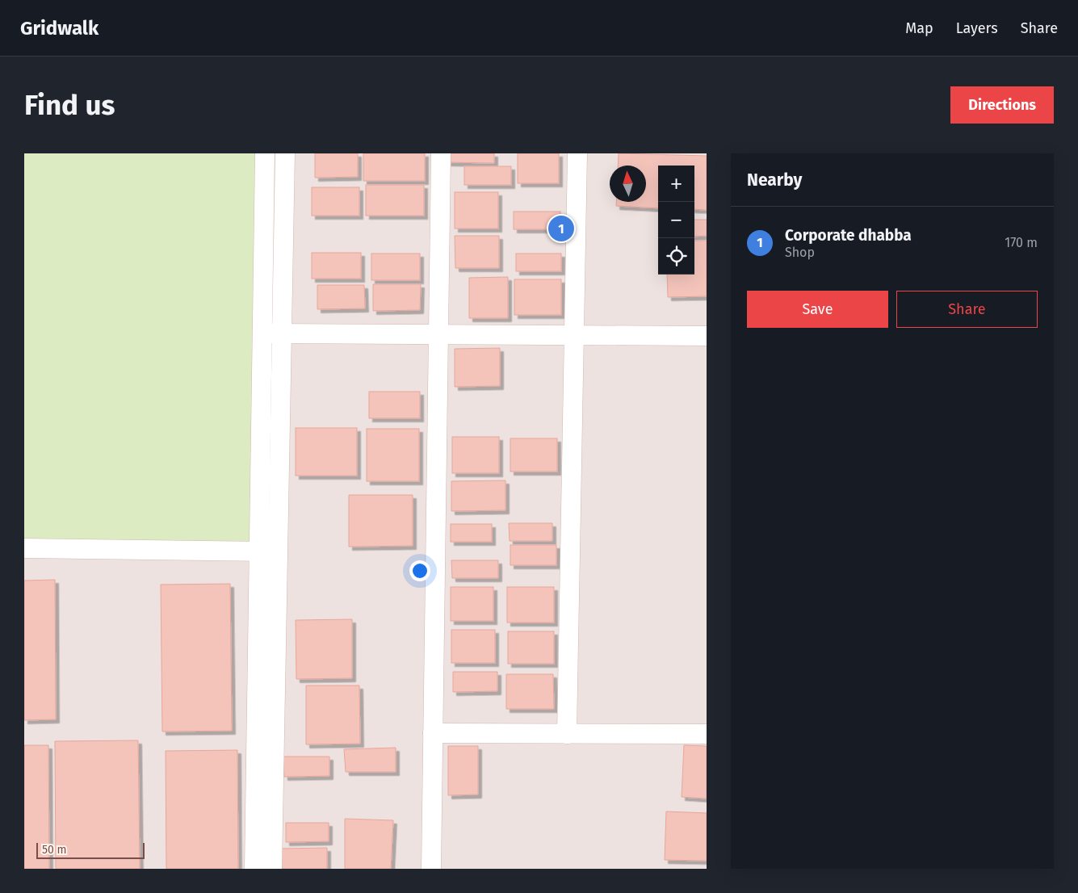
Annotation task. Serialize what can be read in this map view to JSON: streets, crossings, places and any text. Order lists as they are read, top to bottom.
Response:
{
  "scale_bar": "50 m",
  "north": "top",
  "page": {
    "header": "Gridwalk",
    "nav": ["Map", "Layers", "Share"],
    "buttons": [
      "Directions",
      ["Save", "Share"]
    ],
    "title": "Find us",
    "heading": "Nearby",
    "map_buttons": ["+", "−"],
    "list": [
      {
        "mark": "1",
        "name": "Corporate dhabba",
        "note": "Shop",
        "value": "170 m"
      }
    ],
    "pins": "1",
    "scale": "50 m"
  }
}
